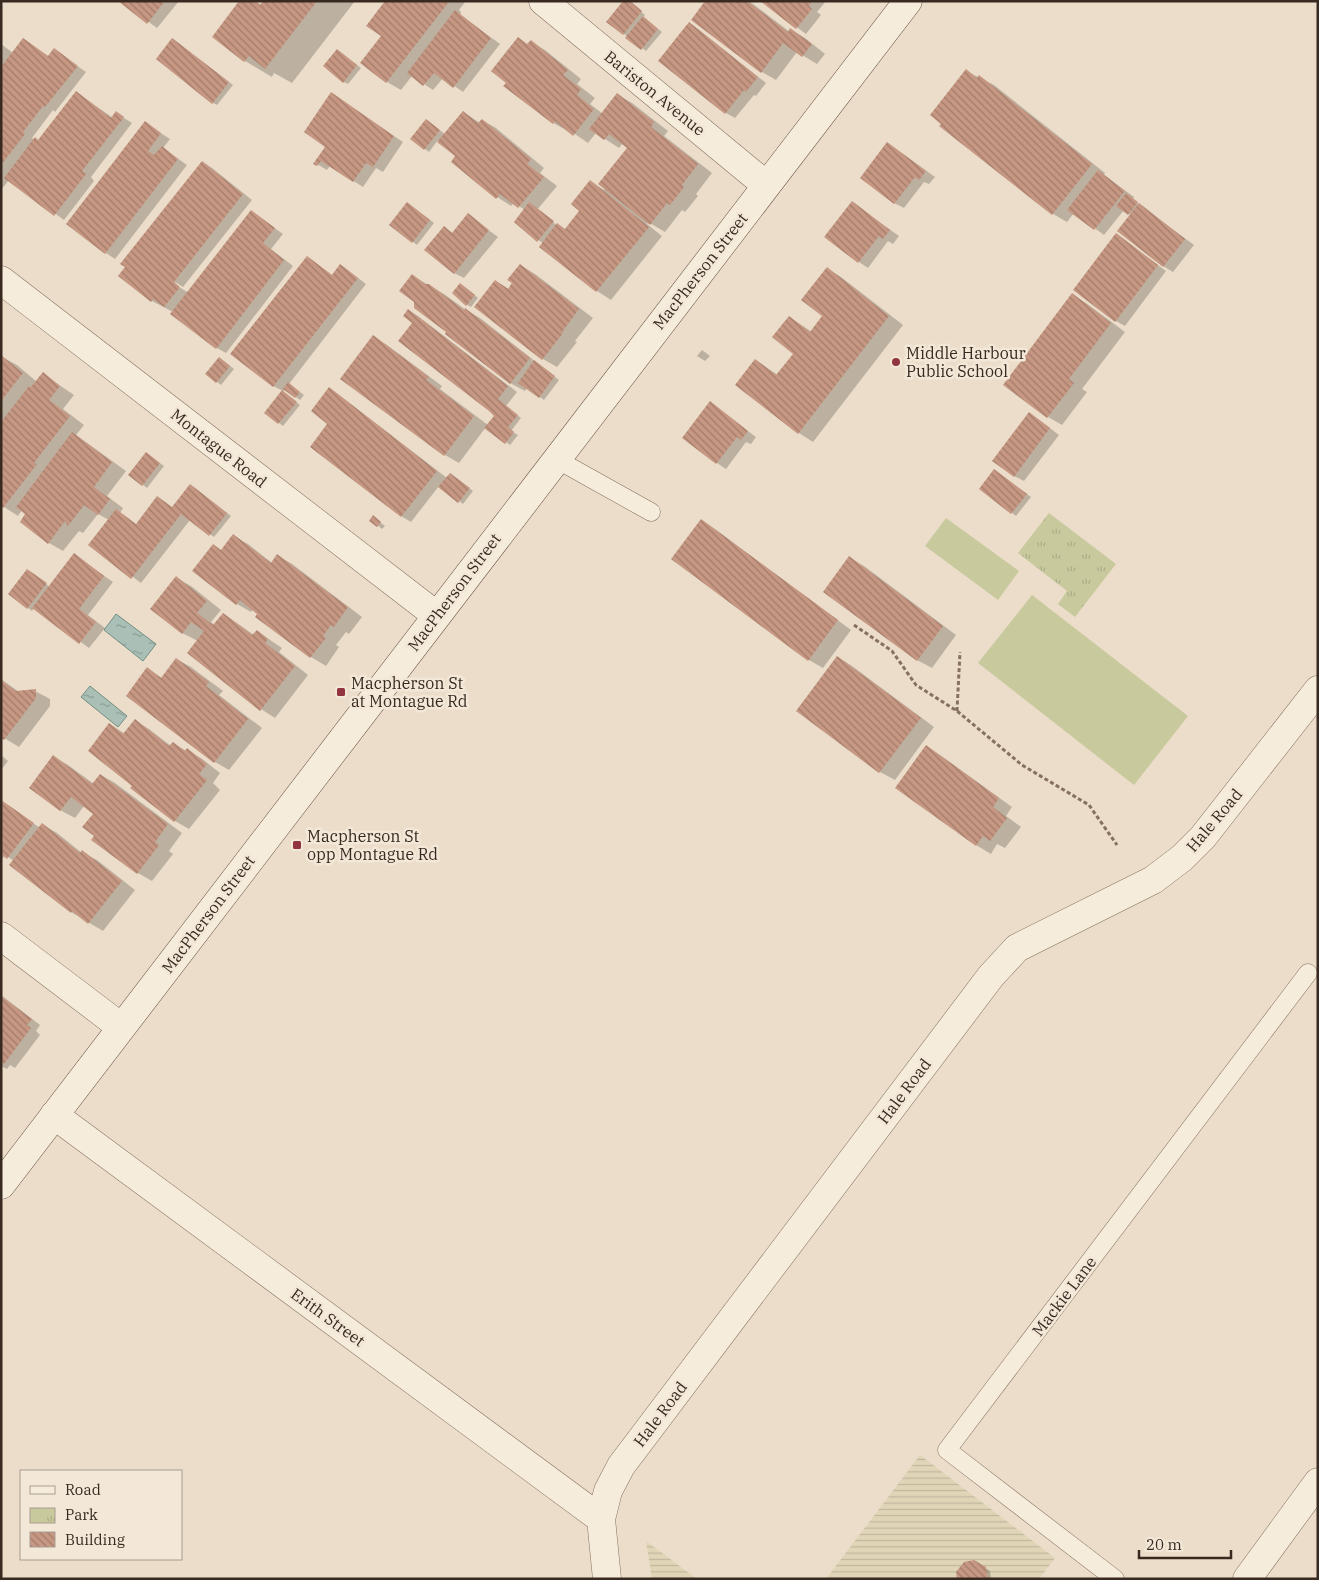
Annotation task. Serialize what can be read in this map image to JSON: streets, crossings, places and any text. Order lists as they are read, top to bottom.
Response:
{
  "streets": {
    "street": [
      "Bariston Avenue",
      "MacPherson Street",
      "Montague Road",
      "Hale Road",
      "Erith Street"
    ],
    "lane": ["Mackie Lane"]
  },
  "crossings": [
    ["Bariston Avenue", "MacPherson Street"],
    ["MacPherson Street", "Montague Road"],
    ["MacPherson Street", "Erith Street"],
    ["Hale Road", "Erith Street"]
  ],
  "places": {
    "other": ["Middle Harbour Public School"],
    "transit": ["Macpherson St at Montague Rd", "Macpherson St opp Montague Rd"]
  },
  "legend": ["Road", "Park", "Building"],
  "scale_bar": "20 m"
}
